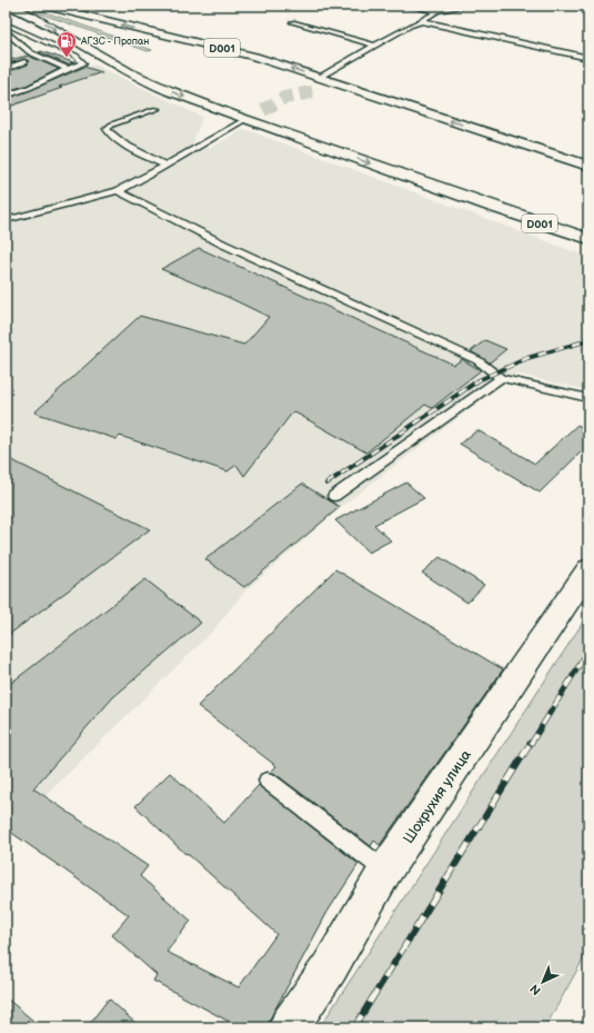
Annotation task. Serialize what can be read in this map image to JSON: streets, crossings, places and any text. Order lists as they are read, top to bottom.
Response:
{
  "streets": {
    "main road": ["D001", "Шохрухия улица"]
  },
  "places": {
    "fuel station": ["АГЗС - Пропан"]
  },
  "north": "bottom left"
}
